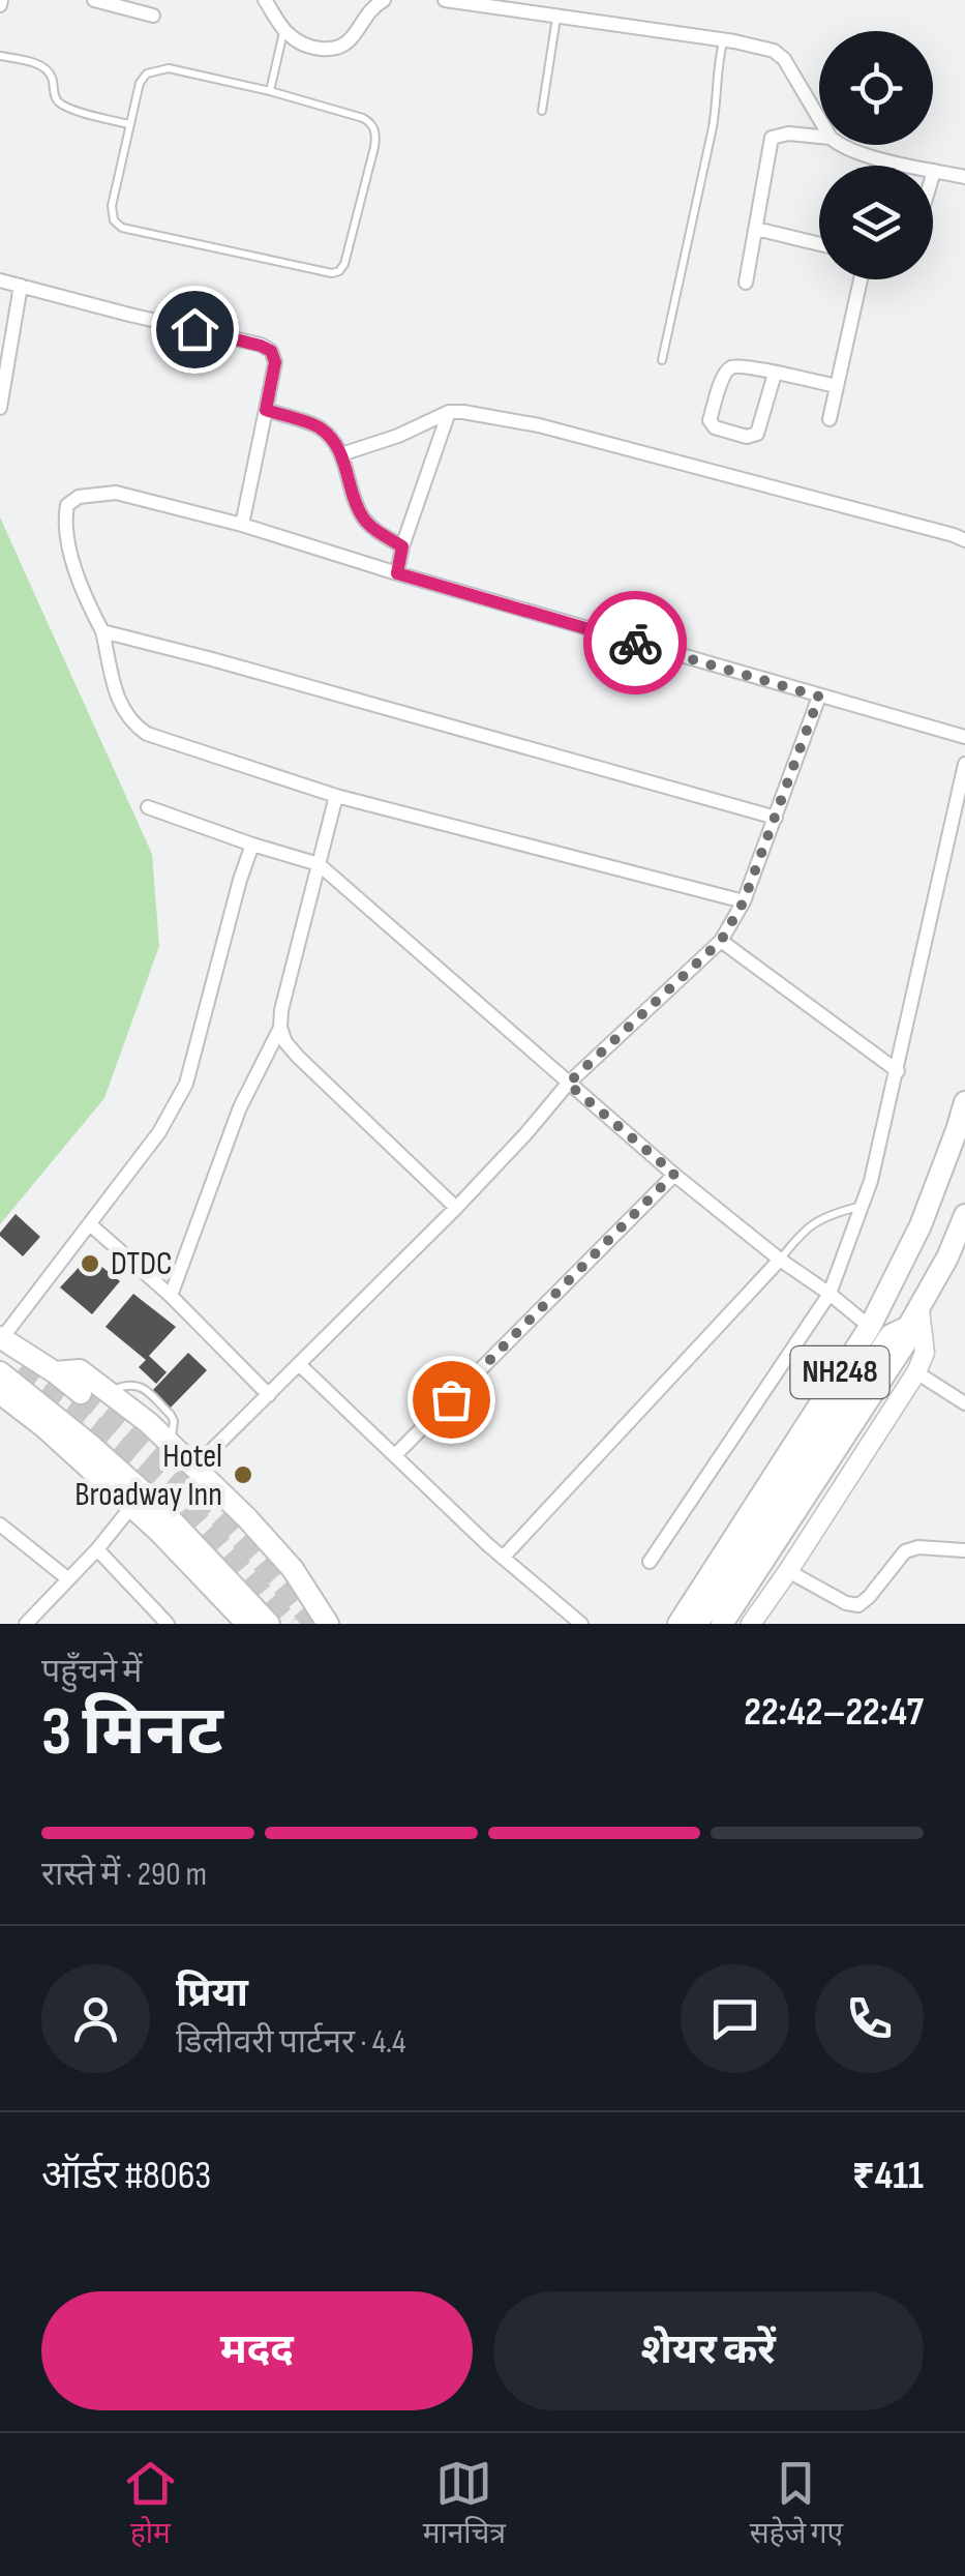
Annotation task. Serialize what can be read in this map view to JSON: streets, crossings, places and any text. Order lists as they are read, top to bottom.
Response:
{
  "streets": {
    "highway": ["NH248"]
  },
  "places": ["DTDC", "Hotel Broadway Inn"],
  "page": {
    "heading": ["3 मिनट", "पहुँचने में", "22:42–22:47"],
    "panel": [
      "प्रिया",
      "डिलीवरी पार्टनर · 4.4",
      "ऑर्डर #8063",
      "₹411"
    ],
    "bar": "रास्ते में · 290 m",
    "buttons": ["मदद", "शेयर करें"],
    "tabs": ["होम", "मानचित्र", "सहेजे गए"]
  }
}
